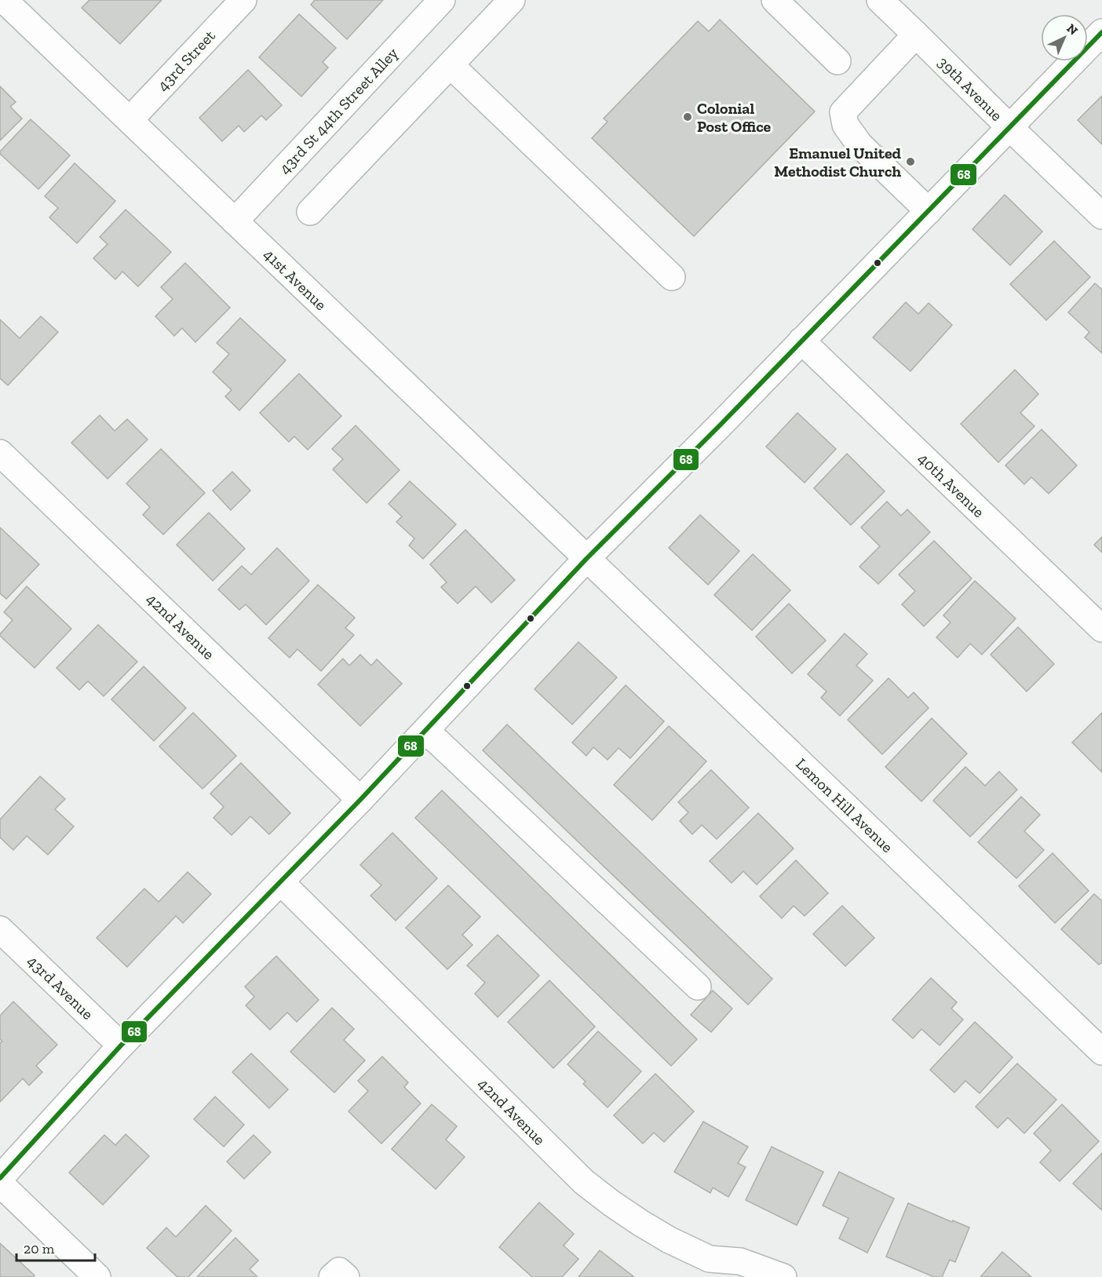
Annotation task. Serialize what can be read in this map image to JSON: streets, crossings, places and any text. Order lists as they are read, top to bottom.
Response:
{
  "streets": {
    "street": [
      "43rd Street",
      "39th Avenue",
      "43rd St 44th Street Alley",
      "41st Avenue",
      "40th Avenue",
      "42nd Avenue",
      "Lemon Hill Avenue",
      "43rd Avenue"
    ]
  },
  "crossings": [
    ["43rd Street", "41st Avenue"],
    ["43rd St 44th Street Alley", "41st Avenue"],
    ["41st Avenue", "Lemon Hill Avenue"]
  ],
  "places": ["Colonial Post Office", "Emanuel United Methodist Church"],
  "lines": ["transit line 68"],
  "scale_bar": "20 m",
  "north": "top right"
}
